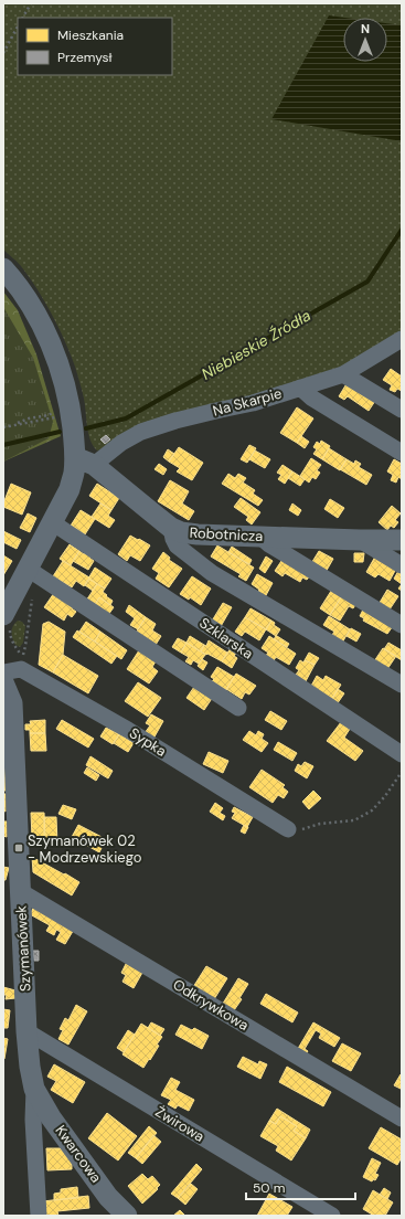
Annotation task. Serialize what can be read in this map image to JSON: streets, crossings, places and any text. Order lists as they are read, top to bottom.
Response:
{
  "streets": {
    "street": [
      "Na Skarpie",
      "Robotnicza",
      "Szklarska",
      "Sypka",
      "Szymanówek",
      "Odkrywkowa",
      "Żwirowa",
      "Kwarcowa"
    ]
  },
  "crossings": [
    ["Na Skarpie", "Robotnicza"],
    ["Szymanówek", "Odkrywkowa"],
    ["Szymanówek", "Żwirowa"],
    ["Szymanówek", "Kwarcowa"]
  ],
  "water": ["Niebieskie Źródła"],
  "places": {
    "transit": ["Szymanówek 02 - Modrzewskiego"]
  },
  "legend": ["Mieszkania", "Przemysł"],
  "scale_bar": "50 m",
  "north": "top"
}
